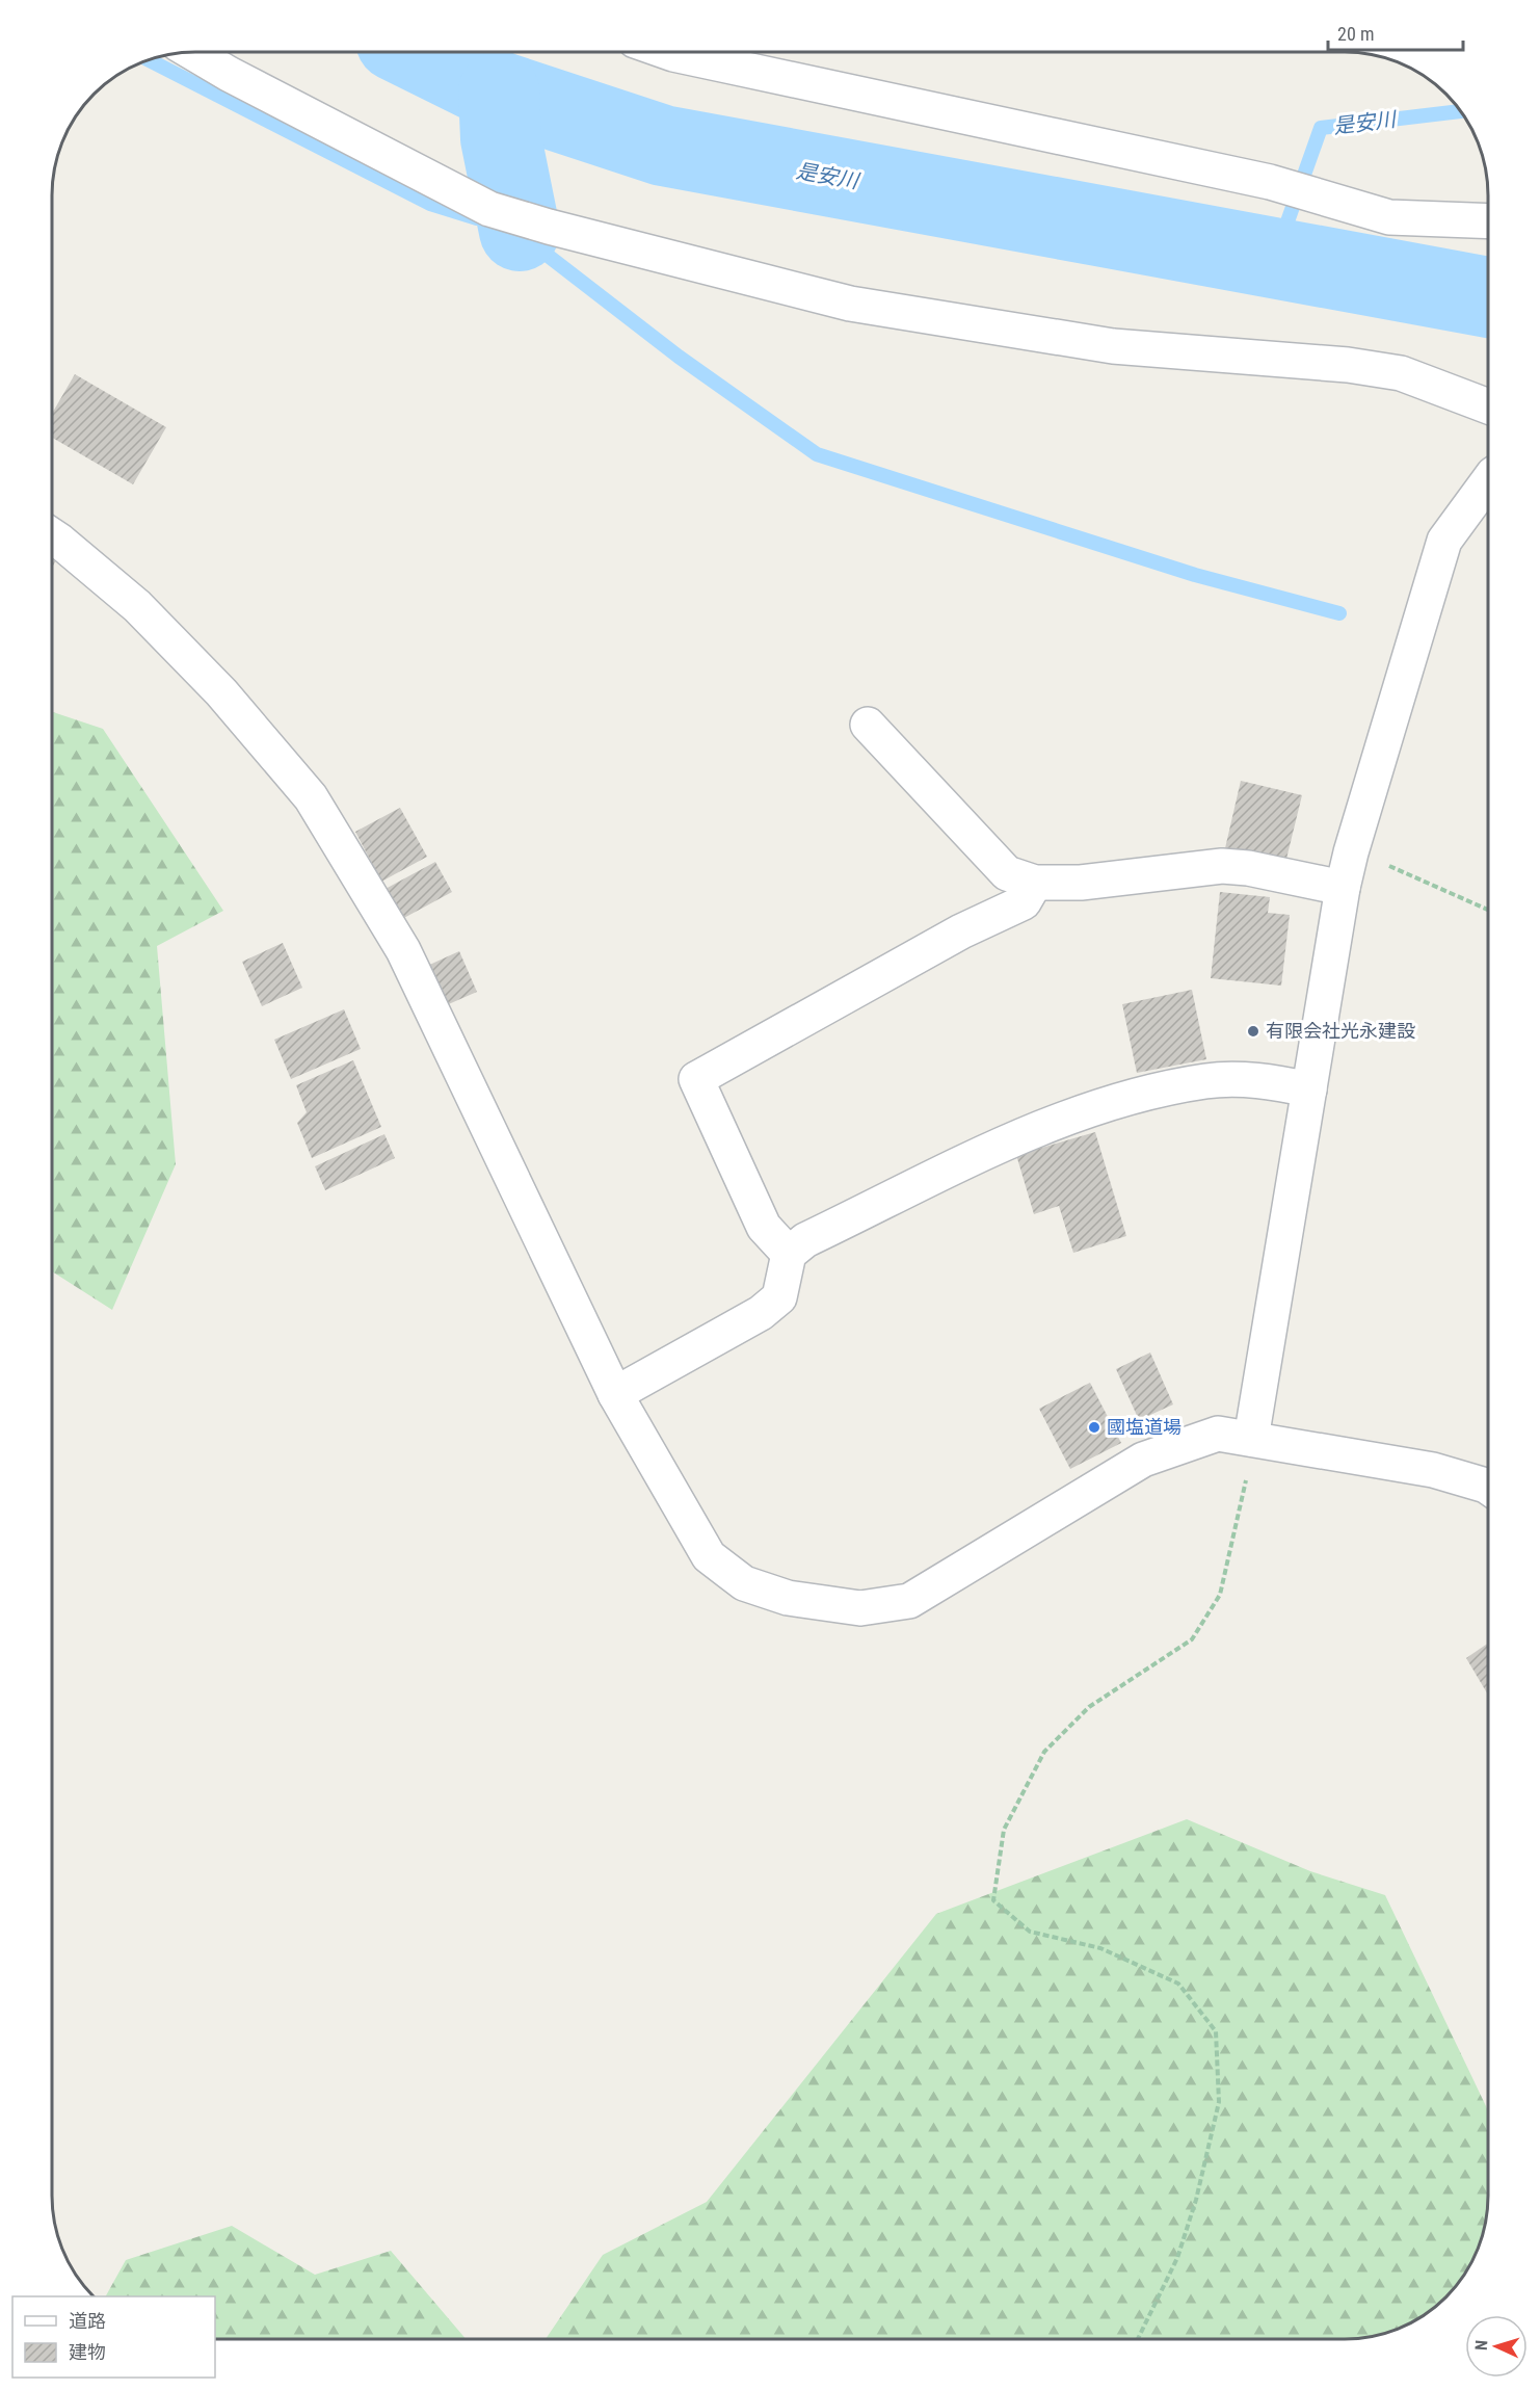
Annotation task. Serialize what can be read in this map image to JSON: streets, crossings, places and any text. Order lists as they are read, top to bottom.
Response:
{
  "water": ["是安川"],
  "places": ["有限会社光永建設", "國塩道場"],
  "legend": ["道路", "建物"],
  "scale_bar": "20 m",
  "north": "left"
}
